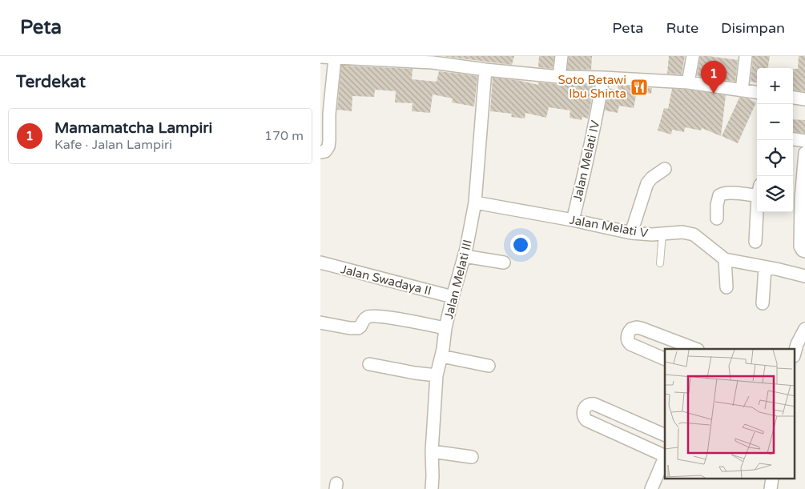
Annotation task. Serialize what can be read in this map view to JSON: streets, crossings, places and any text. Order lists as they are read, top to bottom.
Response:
{
  "streets": {
    "street": [
      "Jalan Melati IV",
      "Jalan Melati V",
      "Jalan Melati III",
      "Jalan Swadaya II"
    ]
  },
  "crossings": [
    ["Jalan Melati IV", "Jalan Melati V"],
    ["Jalan Melati V", "Jalan Melati III"],
    ["Jalan Melati III", "Jalan Swadaya II"]
  ],
  "places": {
    "restaurant": ["Soto Betawi Ibu Shinta"]
  },
  "page": {
    "header": "Peta",
    "nav": ["Peta", "Rute", "Disimpan"],
    "heading": "Terdekat",
    "pins": "1",
    "map_buttons": ["+", "−"],
    "list": [
      {
        "mark": "1",
        "name": "Mamamatcha Lampiri",
        "note": "Kafe · Jalan Lampiri",
        "value": "170 m"
      }
    ]
  }
}
